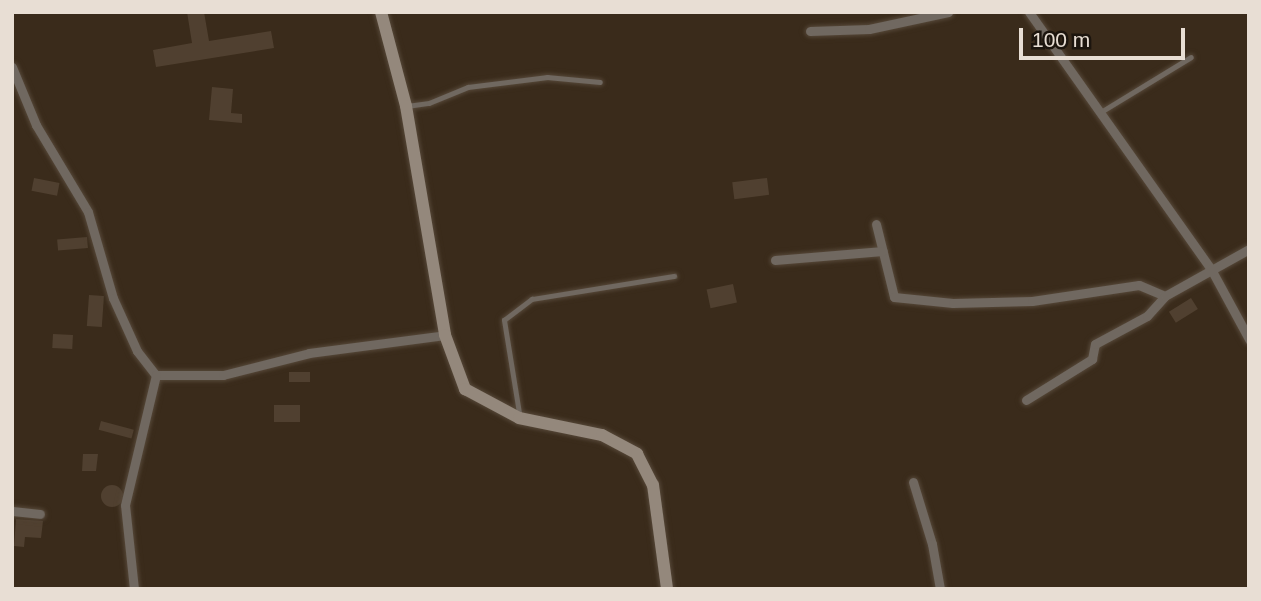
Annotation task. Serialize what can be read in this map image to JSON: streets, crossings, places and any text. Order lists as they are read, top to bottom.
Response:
{
  "scale_bar": "100 m"
}
